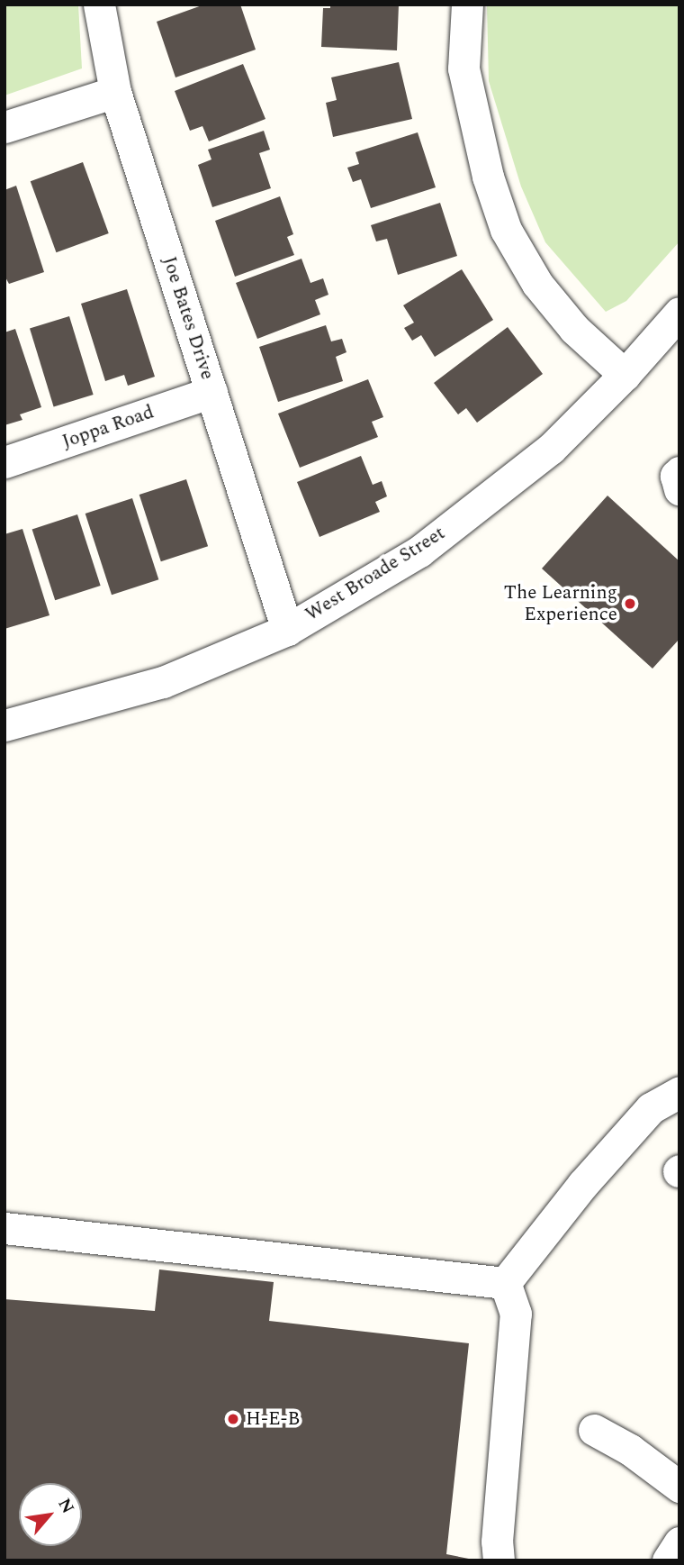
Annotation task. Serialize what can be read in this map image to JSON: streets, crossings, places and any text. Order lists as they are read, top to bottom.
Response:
{
  "streets": {
    "street": ["Joe Bates Drive", "Joppa Road", "West Broade Street"]
  },
  "crossings": [
    ["Joe Bates Drive", "Joppa Road"],
    ["Joe Bates Drive", "West Broade Street"]
  ],
  "places": ["The Learning Experience", "H-E-B"],
  "north": "top right"
}
